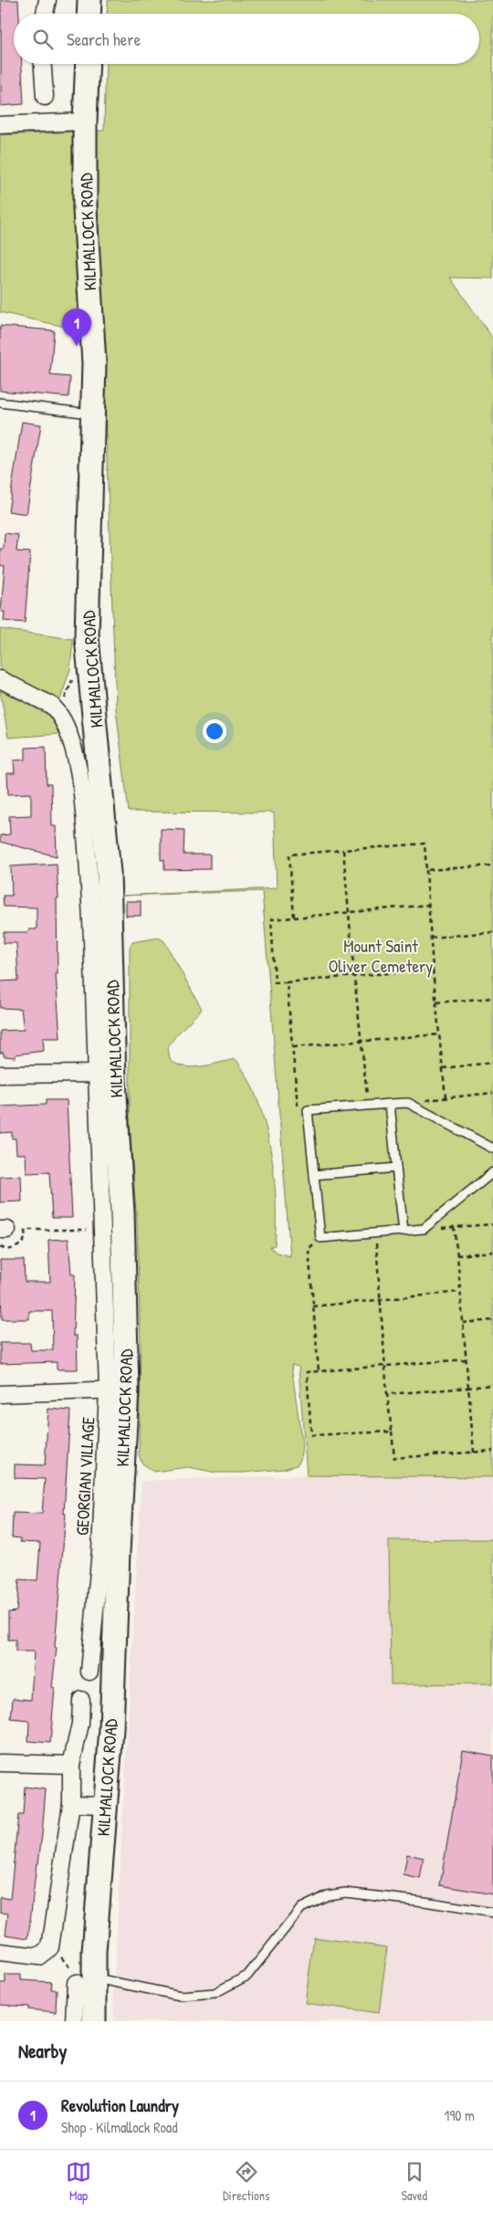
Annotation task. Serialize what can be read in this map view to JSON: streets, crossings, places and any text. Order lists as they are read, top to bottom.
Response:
{
  "streets": {
    "main road": ["KILMALLOCK ROAD"],
    "street": ["GEORGIAN VILLAGE"]
  },
  "crossings": [
    ["KILMALLOCK ROAD", "GEORGIAN VILLAGE"]
  ],
  "parks": ["Mount Saint Oliver Cemetery"],
  "page": {
    "search": "Search here",
    "pins": "1",
    "heading": "Nearby",
    "list": [
      {
        "mark": "1",
        "name": "Revolution Laundry",
        "note": "Shop · Kilmallock Road",
        "value": "190 m"
      }
    ],
    "nav": ["Map", "Directions", "Saved"]
  }
}
